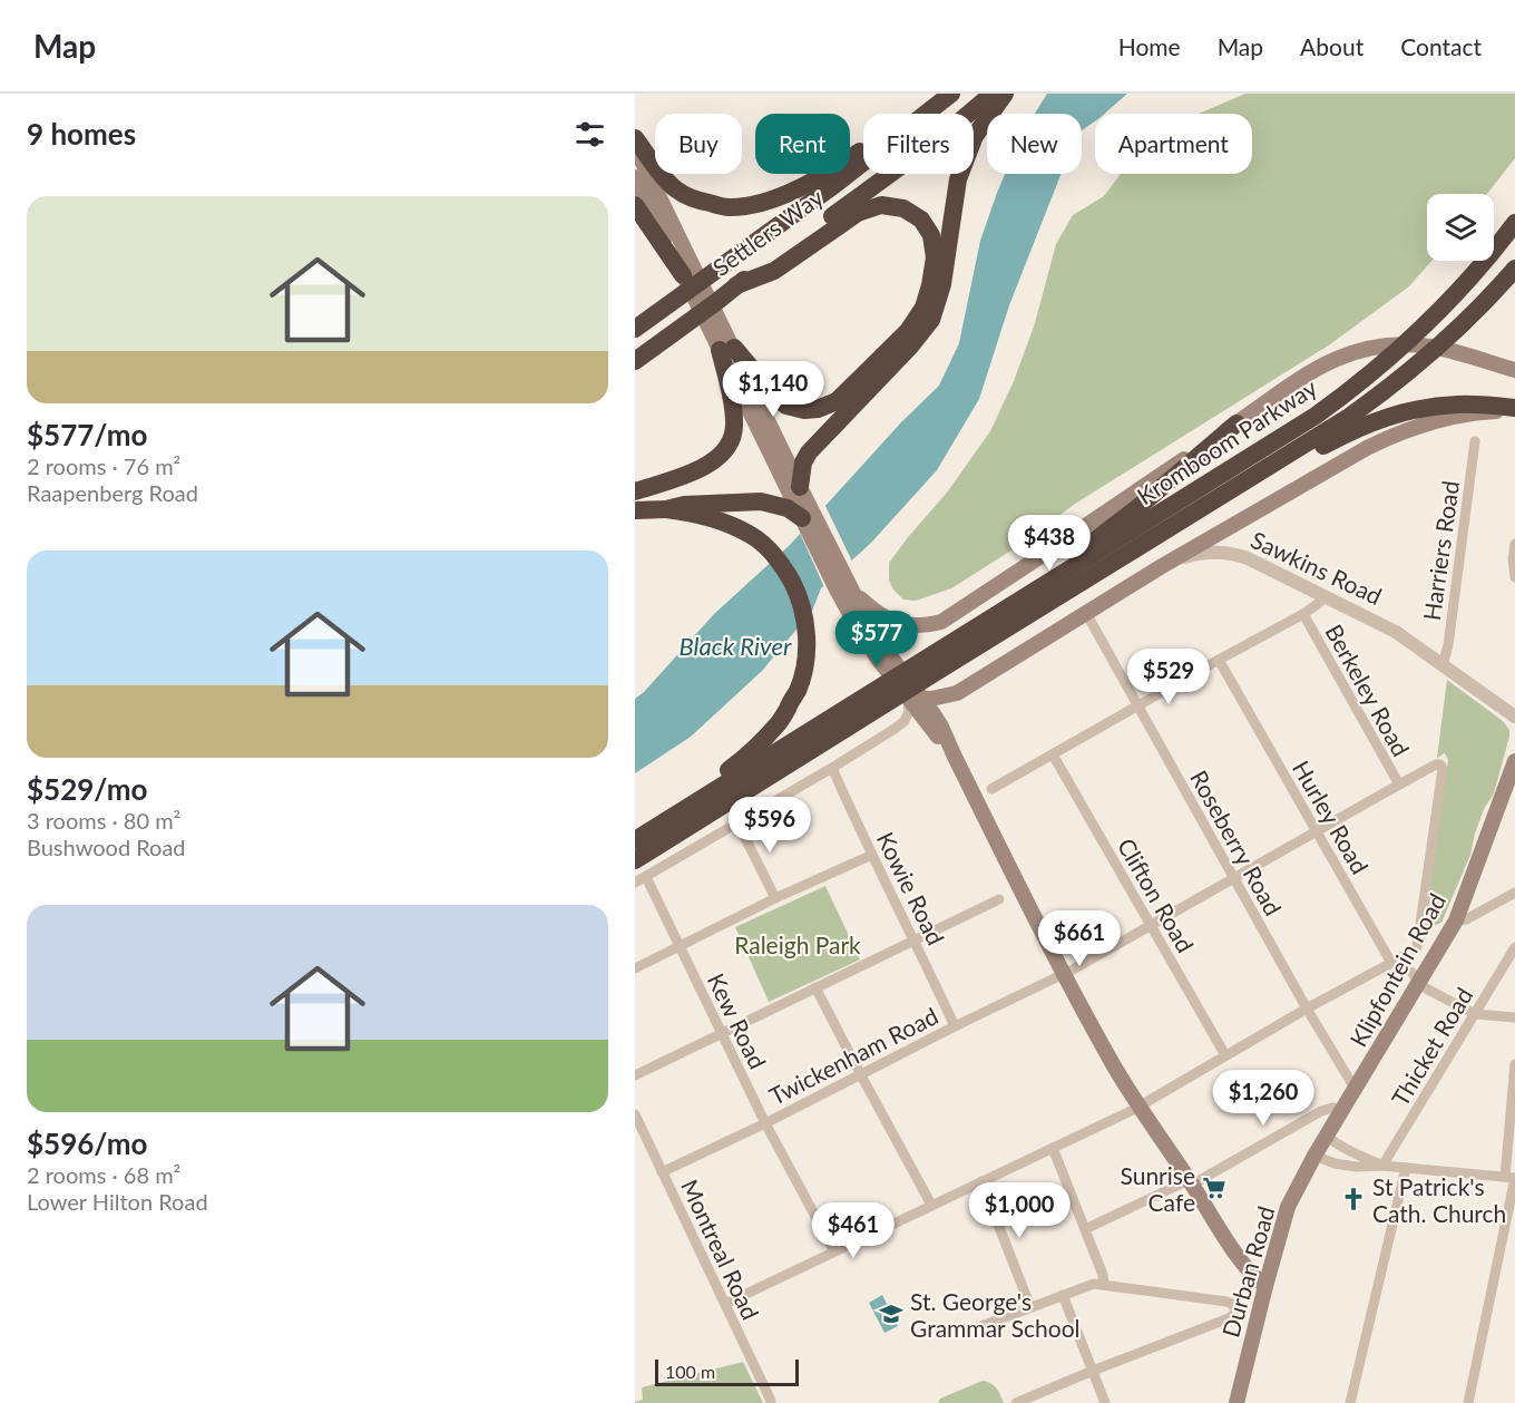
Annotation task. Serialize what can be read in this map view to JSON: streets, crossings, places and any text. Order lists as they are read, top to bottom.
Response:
{
  "streets": {
    "highway": ["Settlers Way", "Kromboom Parkway"],
    "main road": ["Sawkins Road", "Klipfontein Road", "Durban Road"],
    "street": [
      "Harriers Road",
      "Berkeley Road",
      "Hurley Road",
      "Roseberry Road",
      "Kowie Road",
      "Clifton Road",
      "Kew Road",
      "Thicket Road",
      "Twickenham Road",
      "Montreal Road"
    ]
  },
  "crossings": [
    ["Harriers Road", "Sawkins Road"],
    ["Sawkins Road", "Roseberry Road"],
    ["Berkeley Road", "Twickenham Road"],
    ["Hurley Road", "Klipfontein Road"],
    ["Hurley Road", "Thicket Road"],
    ["Hurley Road", "Twickenham Road"],
    ["Roseberry Road", "Klipfontein Road"],
    ["Roseberry Road", "Twickenham Road"],
    ["Kowie Road", "Twickenham Road"],
    ["Clifton Road", "Twickenham Road"],
    ["Klipfontein Road", "Durban Road"],
    ["Kew Road", "Twickenham Road"],
    ["Twickenham Road", "Montreal Road"]
  ],
  "water": ["Black River"],
  "parks": ["Raleigh Park"],
  "places": {
    "supermarket": ["Sunrise Cafe"],
    "church": ["St Patrick's Cath. Church"],
    "school or university": ["St. George's Grammar School"]
  },
  "scale_bar": "100 m",
  "page": {
    "header": "Map",
    "nav": [
      "Home",
      "Map",
      "About",
      "Contact"
    ],
    "heading": "9 homes",
    "chip": [
      "Buy",
      "Rent",
      "Filters",
      "New",
      "Apartment"
    ],
    "list": [
      {
        "name": "$577/mo",
        "note": "2 rooms · 76 m² · Raapenberg Road"
      },
      {
        "name": "$529/mo",
        "note": "3 rooms · 80 m² · Bushwood Road"
      },
      {
        "name": "$596/mo",
        "note": "2 rooms · 68 m² · Lower Hilton Road"
      }
    ],
    "price": [
      "$1,140",
      "$438",
      "$577",
      "$529",
      "$596",
      "$661",
      "$1,260",
      "$1,000",
      "$461"
    ],
    "scale": "100 m"
  }
}
